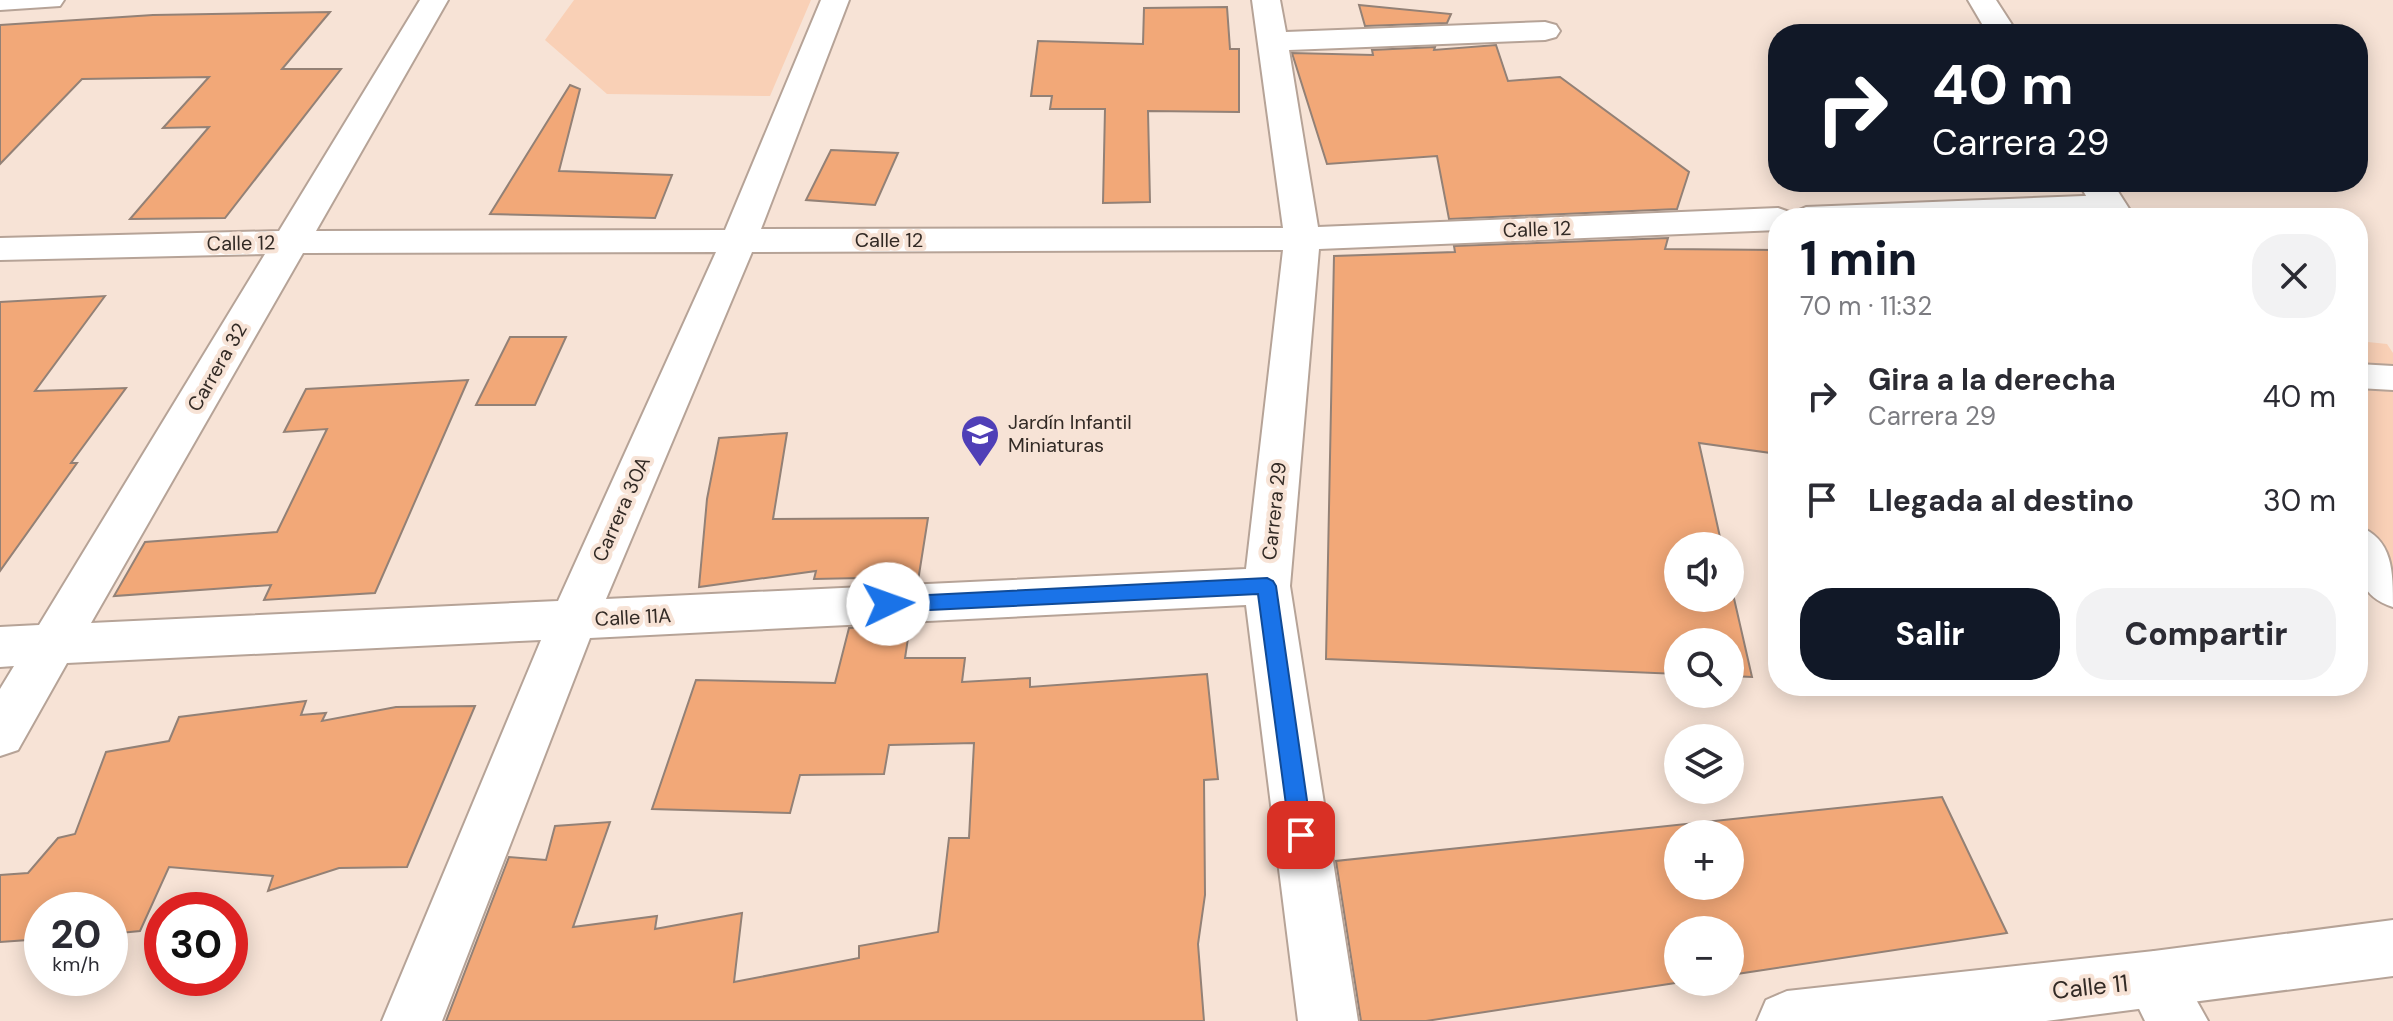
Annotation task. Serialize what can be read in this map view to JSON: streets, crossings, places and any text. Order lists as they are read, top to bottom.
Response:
{
  "streets": {
    "street": [
      "Calle 12",
      "Carrera 32",
      "Carrera 30A",
      "Carrera 29",
      "Calle 11A",
      "Calle 11"
    ]
  },
  "crossings": [
    ["Calle 12", "Carrera 32"],
    ["Calle 12", "Carrera 30A"],
    ["Calle 12", "Carrera 29"],
    ["Carrera 32", "Calle 11A"],
    ["Carrera 30A", "Calle 11A"],
    ["Carrera 29", "Calle 11A"]
  ],
  "places": {
    "school or university": ["Jardín Infantil Miniaturas"]
  },
  "page": {
    "turn": ["40 m", "Carrera 29"],
    "heading": ["1 min", "70 m · 11:32"],
    "list": [
      {
        "name": "Gira a la derecha",
        "note": "Carrera 29",
        "value": "40 m"
      },
      {
        "name": "Llegada al destino",
        "value": "30 m"
      }
    ],
    "map_buttons": ["+", "−"],
    "buttons": ["Salir", "Compartir"],
    "speed": "20 km/h",
    "limit": "30"
  }
}
